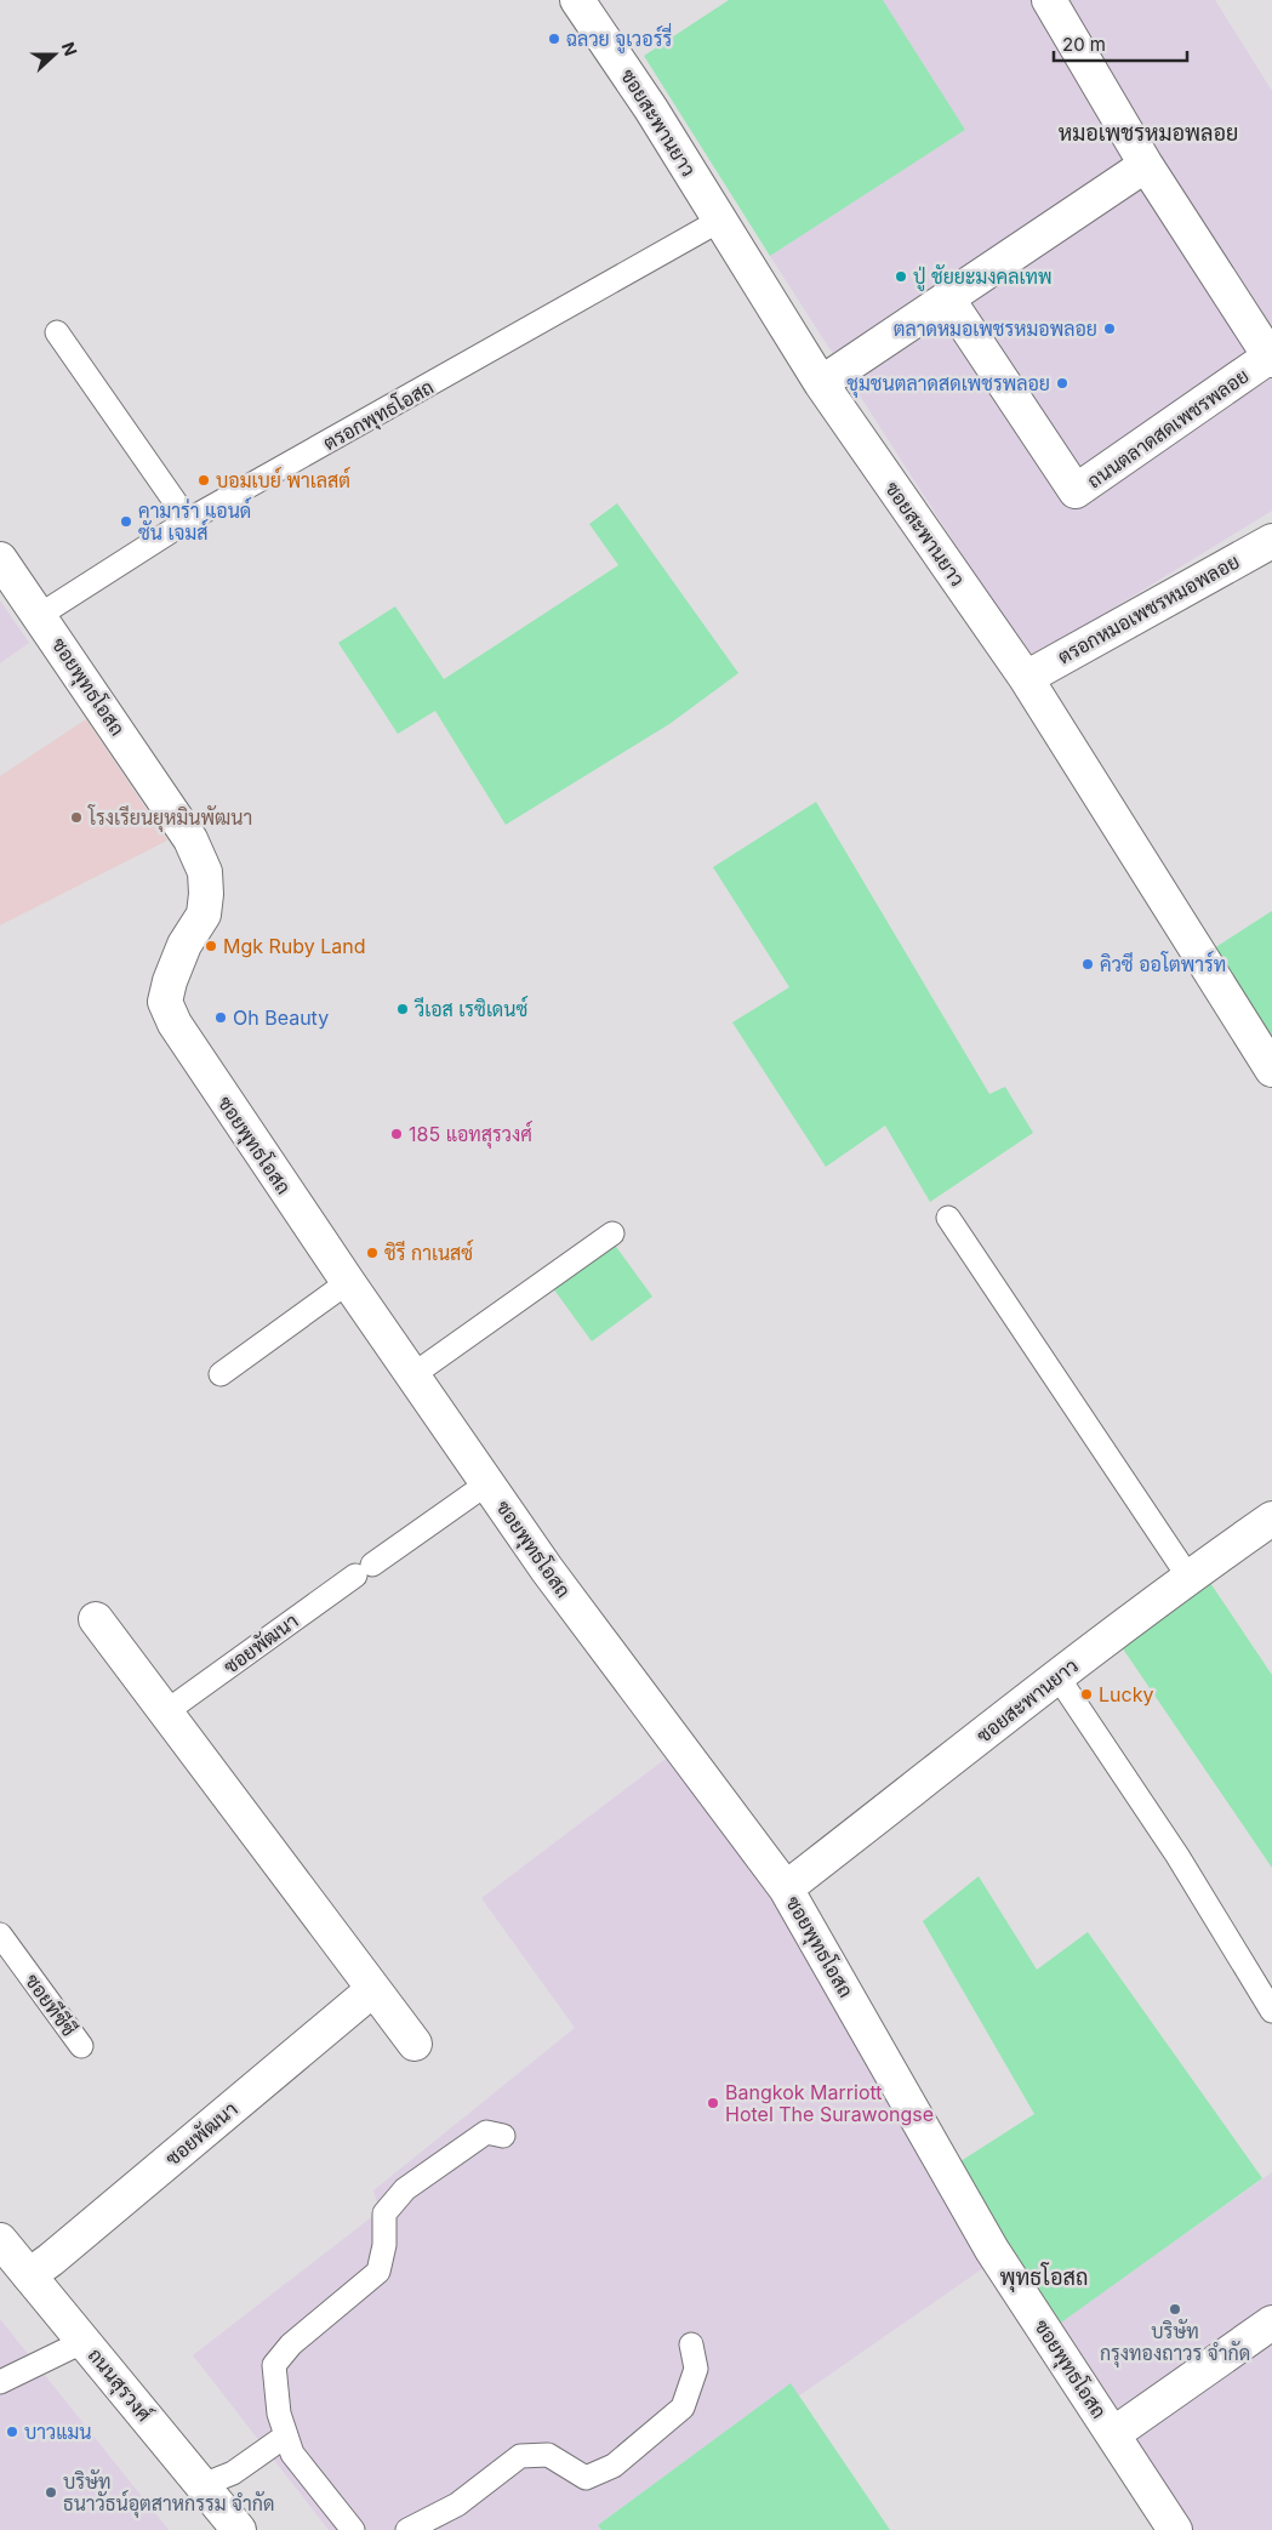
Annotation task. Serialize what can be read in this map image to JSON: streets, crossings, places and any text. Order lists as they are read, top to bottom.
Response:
{
  "streets": {
    "street": [
      "ซอยสะพานยาว",
      "ถนนตลาดสดเพชรพลอย",
      "ตรอกหมอเพชรหมอพลอย",
      "ซอยพุทธโอสถ",
      "ซอยพัฒนา",
      "ถนนสุรวงศ์"
    ],
    "lane": ["ตรอกพุทธโอสถ", "ซอยทีซีซี"]
  },
  "crossings": [
    ["ซอยสะพานยาว", "ตรอกพุทธโอสถ"],
    ["ซอยสะพานยาว", "ตรอกหมอเพชรหมอพลอย"],
    ["ซอยสะพานยาว", "ซอยพุทธโอสถ"],
    ["ตรอกพุทธโอสถ", "ซอยพุทธโอสถ"],
    ["ซอยพุทธโอสถ", "ซอยพัฒนา"],
    ["ซอยพัฒนา", "ถนนสุรวงศ์"]
  ],
  "districts": ["หมอเพชรหมอพลอย", "พุทธโอสถ"],
  "places": [
    "ฉลวย จูเวอร์รี่",
    "ปู่ ชัยยะมงคลเทพ",
    "ตลาดหมอเพชรหมอพลอย",
    "ชุมชนตลาดสดเพชรพลอย",
    "บอมเบย์ พาเลสต์",
    "คามาร่า แอนด์ ซัน เจมส์",
    "โรงเรียนยุหมินพัฒนา",
    "Mgk Ruby Land",
    "คิวซี ออโตพาร์ท",
    "วีเอส เรซิเดนซ์",
    "Oh Beauty",
    "185 แอทสุรวงศ์",
    "ชิรี กาเนสซ์",
    "Lucky",
    "Bangkok Marriott Hotel The Surawongse",
    "บริษัท กรุงทองถาวร จำกัด",
    "บาวแมน",
    "บริษัท ธนาวัธน์อุตสาหกรรม จำกัด"
  ],
  "scale_bar": "20 m",
  "north": "right"
}
